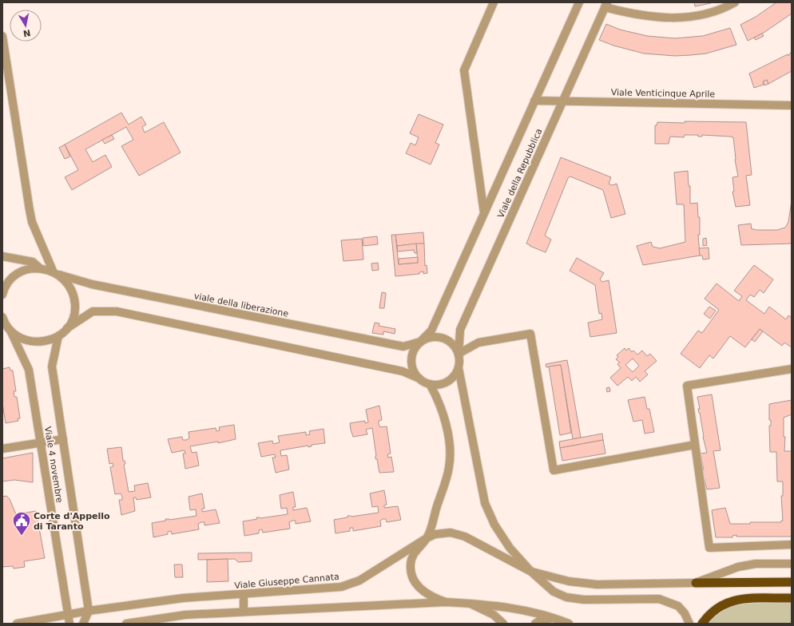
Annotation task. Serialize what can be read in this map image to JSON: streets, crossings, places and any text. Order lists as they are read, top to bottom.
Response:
{
  "streets": {
    "street": [
      "Viale Venticinque Aprile",
      "Viale della Repubblica",
      "viale della liberazione",
      "Viale 4 novembre",
      "Viale Giuseppe Cannata"
    ]
  },
  "crossings": [
    ["Viale Venticinque Aprile", "Viale della Repubblica"],
    ["Viale della Repubblica", "viale della liberazione"],
    ["Viale 4 novembre", "Viale Giuseppe Cannata"]
  ],
  "places": {
    "public building": ["Corte d'Appello di Taranto"]
  },
  "north": "bottom"
}
